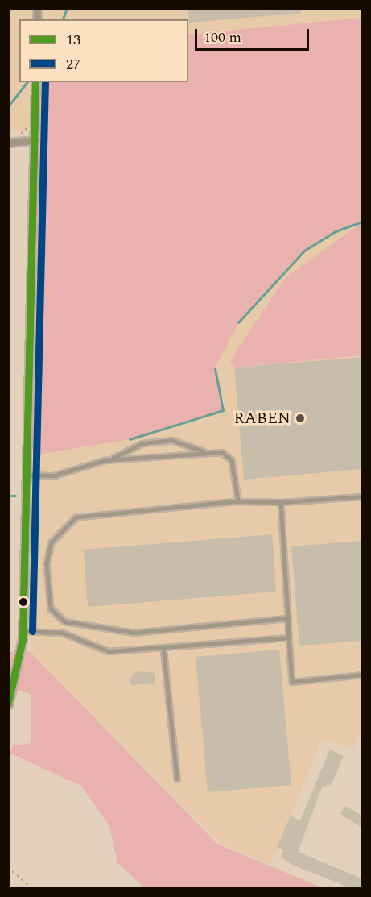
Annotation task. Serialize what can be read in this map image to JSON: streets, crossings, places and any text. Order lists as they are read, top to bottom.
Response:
{
  "places": ["RABEN"],
  "lines": ["transit line 13", "transit line 27"],
  "legend": ["13", "27"],
  "scale_bar": "100 m"
}
